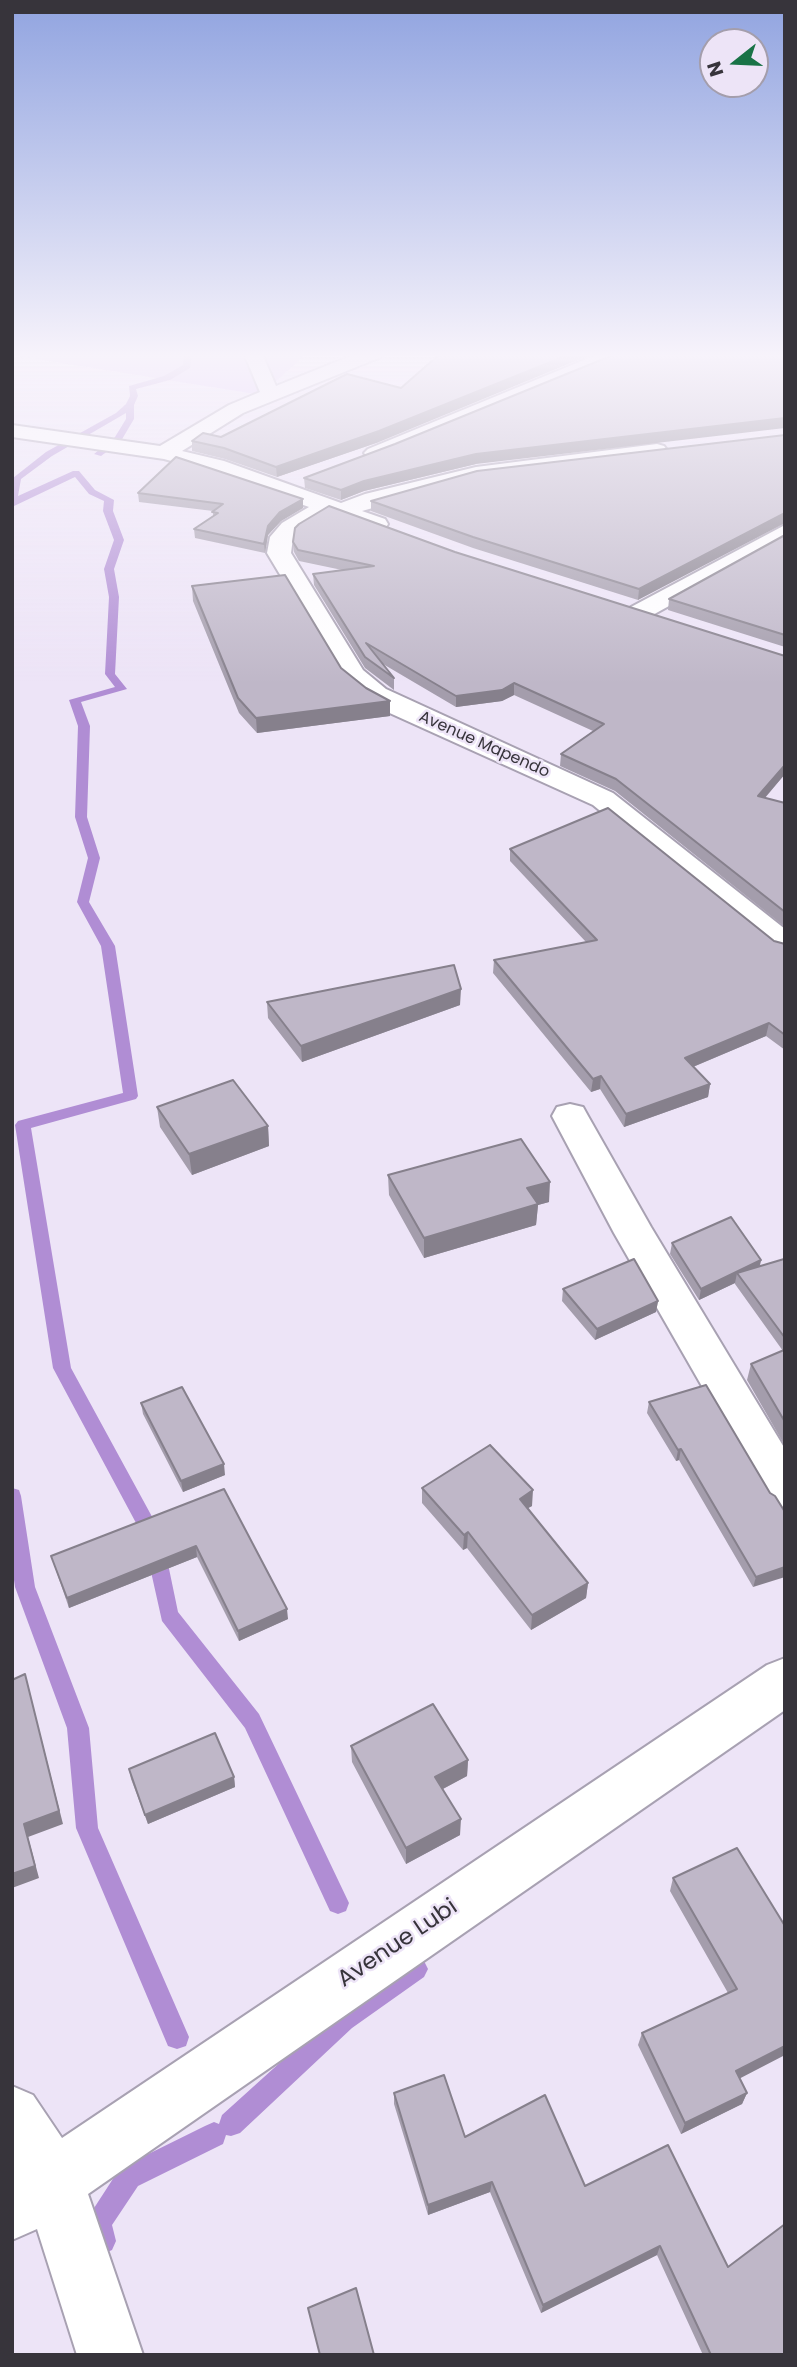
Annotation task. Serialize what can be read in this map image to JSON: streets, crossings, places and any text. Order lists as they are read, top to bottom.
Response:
{
  "streets": {
    "street": ["Avenue Mapendo", "Avenue Lubi"]
  },
  "north": "left"
}
